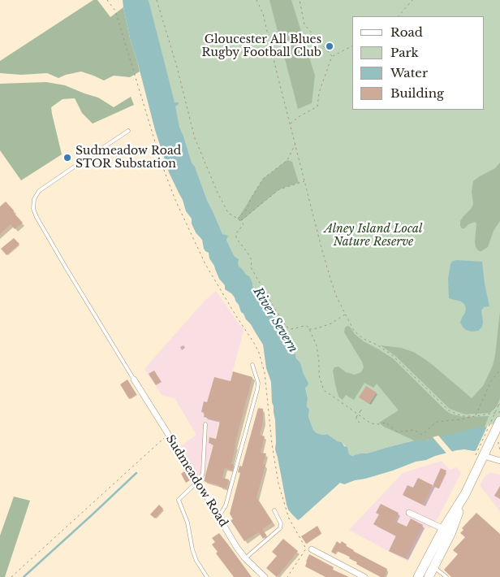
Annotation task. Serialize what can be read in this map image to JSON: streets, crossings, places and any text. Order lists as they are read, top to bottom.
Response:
{
  "streets": {
    "street": ["Sudmeadow Road"]
  },
  "water": ["River Severn"],
  "parks": ["Alney Island Local Nature Reserve"],
  "places": ["Gloucester All Blues Rugby Football Club", "Sudmeadow Road STOR Substation"],
  "legend": [
    "Road",
    "Park",
    "Water",
    "Building"
  ]
}
